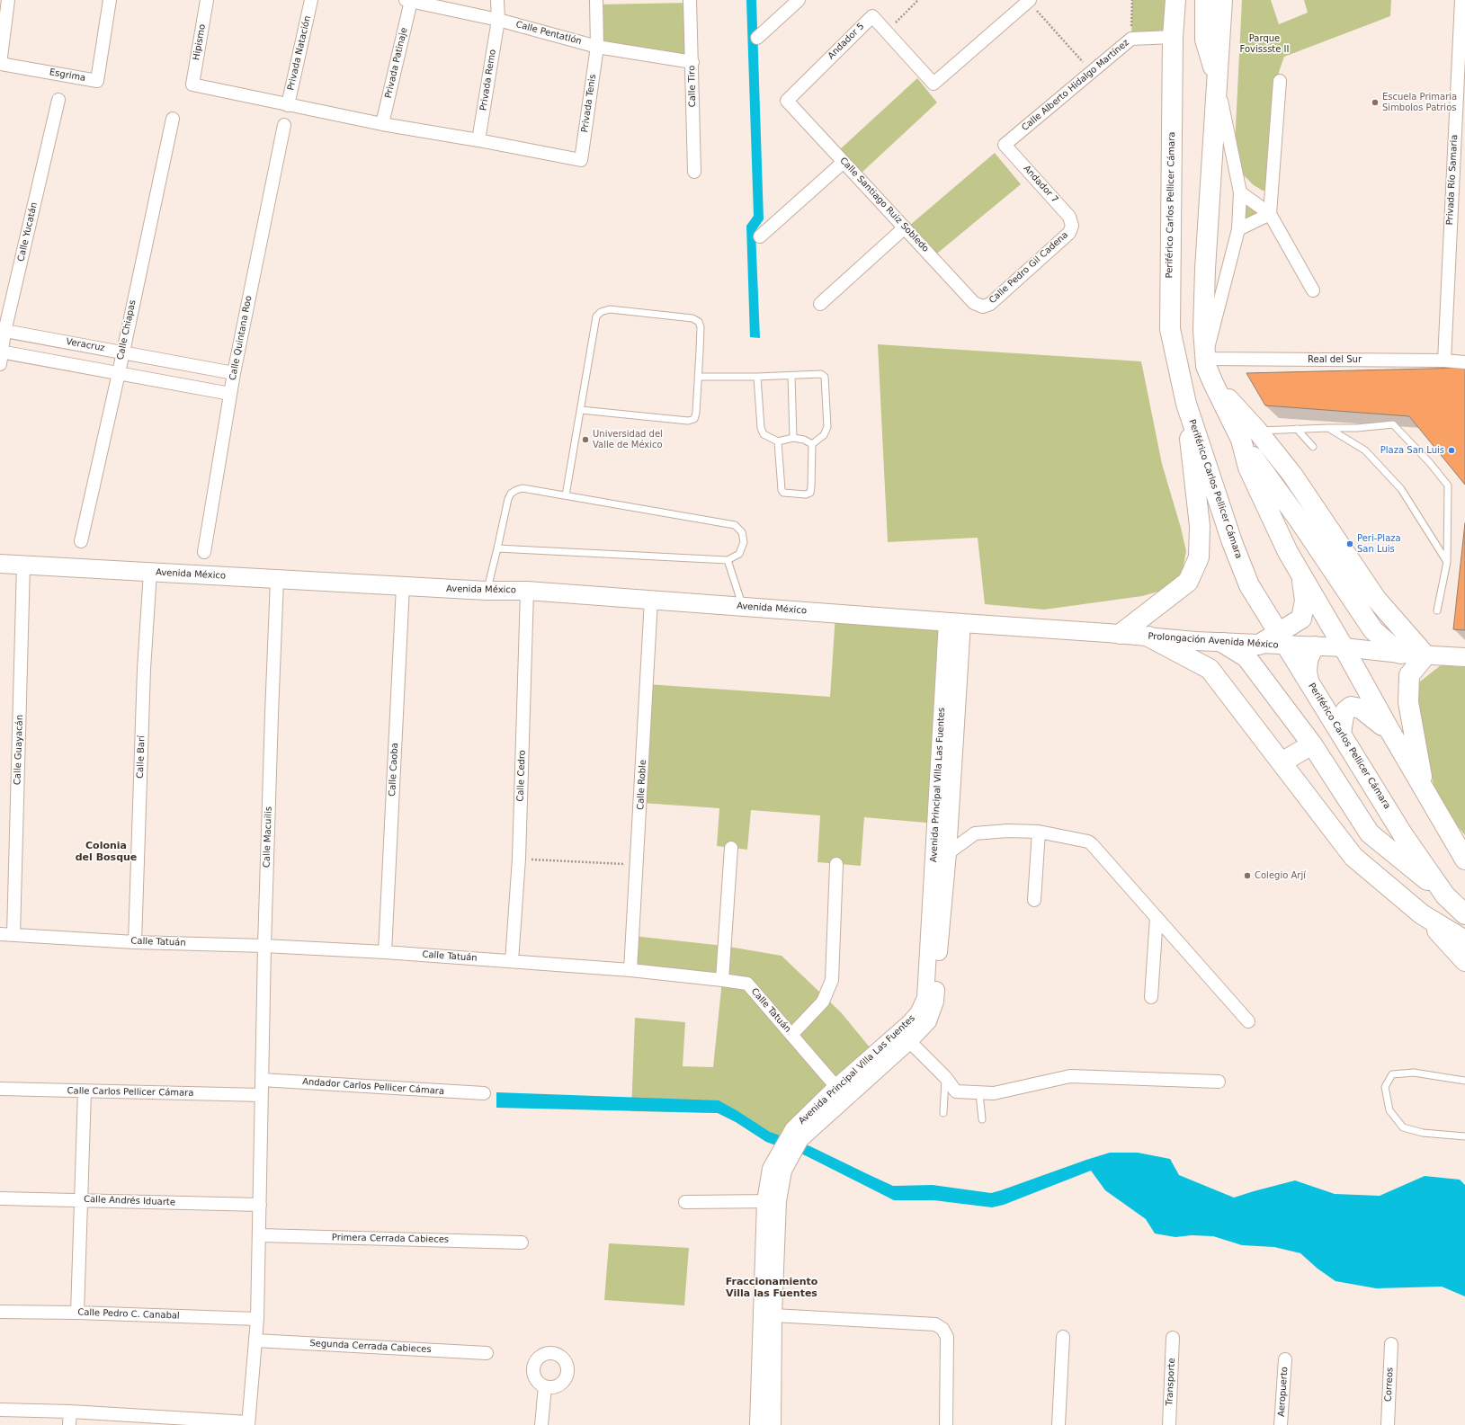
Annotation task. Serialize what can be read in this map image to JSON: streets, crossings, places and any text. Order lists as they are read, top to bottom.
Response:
{
  "streets": {
    "main road": ["Periférico Carlos Pellicer Cámara", "Avenida México", "Prolongación Avenida México"],
    "street": [
      "Calle Pentatlón",
      "Andador 5",
      "Hipismo",
      "Privada Natación",
      "Privada Patinaje",
      "Esgrima",
      "Privada Remo",
      "Calle Alberto Hidalgo Martínez",
      "Calle Tiro",
      "Privada Tenis",
      "Privada Río Samaria",
      "Andador 7",
      "Calle Santiago Ruiz Sobledo",
      "Calle Yucatán",
      "Calle Pedro Gil Cadena",
      "Calle Chiapas",
      "Calle Quintana Roo",
      "Veracruz",
      "Real del Sur",
      "Calle Guayacán",
      "Calle Barí",
      "Calle Caoba",
      "Calle Cedro",
      "Calle Roble",
      "Avenida Principal Villa Las Fuentes",
      "Calle Macuilis",
      "Calle Tatuán",
      "Andador Carlos Pellicer Cámara",
      "Calle Carlos Pellicer Cámara",
      "Calle Andrés Iduarte",
      "Primera Cerrada Cabieces",
      "Calle Pedro C. Canabal",
      "Segunda Cerrada Cabieces",
      "Transporte",
      "Correos",
      "Aeropuerto"
    ]
  },
  "crossings": [
    ["Calle Pentatlón", "Privada Patinaje"],
    ["Calle Pentatlón", "Privada Remo"],
    ["Calle Pentatlón", "Calle Tiro"],
    ["Calle Pentatlón", "Privada Tenis"],
    ["Andador 5", "Calle Santiago Ruiz Sobledo"],
    ["Hipismo", "Privada Natación"],
    ["Privada Remo", "Privada Tenis"],
    ["Calle Alberto Hidalgo Martínez", "Andador 7"],
    ["Calle Alberto Hidalgo Martínez", "Periférico Carlos Pellicer Cámara"],
    ["Privada Río Samaria", "Real del Sur"],
    ["Andador 7", "Calle Pedro Gil Cadena"],
    ["Calle Santiago Ruiz Sobledo", "Calle Pedro Gil Cadena"],
    ["Periférico Carlos Pellicer Cámara", "Prolongación Avenida México"],
    ["Calle Yucatán", "Veracruz"],
    ["Calle Chiapas", "Veracruz"],
    ["Calle Quintana Roo", "Veracruz"],
    ["Avenida México", "Prolongación Avenida México"],
    ["Avenida México", "Calle Guayacán"],
    ["Avenida México", "Calle Barí"],
    ["Avenida México", "Calle Caoba"],
    ["Avenida México", "Calle Cedro"],
    ["Avenida México", "Calle Roble"],
    ["Avenida México", "Avenida Principal Villa Las Fuentes"],
    ["Avenida México", "Calle Macuilis"],
    ["Prolongación Avenida México", "Avenida Principal Villa Las Fuentes"],
    ["Calle Guayacán", "Calle Tatuán"],
    ["Calle Barí", "Calle Tatuán"],
    ["Calle Caoba", "Calle Tatuán"],
    ["Calle Cedro", "Calle Tatuán"],
    ["Calle Roble", "Calle Tatuán"],
    ["Avenida Principal Villa Las Fuentes", "Calle Tatuán"],
    ["Calle Macuilis", "Calle Tatuán"],
    ["Calle Macuilis", "Andador Carlos Pellicer Cámara"],
    ["Calle Macuilis", "Calle Carlos Pellicer Cámara"],
    ["Calle Macuilis", "Calle Andrés Iduarte"],
    ["Calle Macuilis", "Primera Cerrada Cabieces"],
    ["Calle Macuilis", "Calle Pedro C. Canabal"],
    ["Calle Macuilis", "Segunda Cerrada Cabieces"]
  ],
  "districts": ["Colonia del Bosque", "Fraccionamiento Villa las Fuentes"],
  "parks": ["Parque Fovissste II"],
  "places": [
    "Escuela Primaria Simbolos Patrios",
    "Universidad del Valle de México",
    "Plaza San Luis",
    "Peri-Plaza San Luis",
    "Colegio Arjí"
  ]
}
